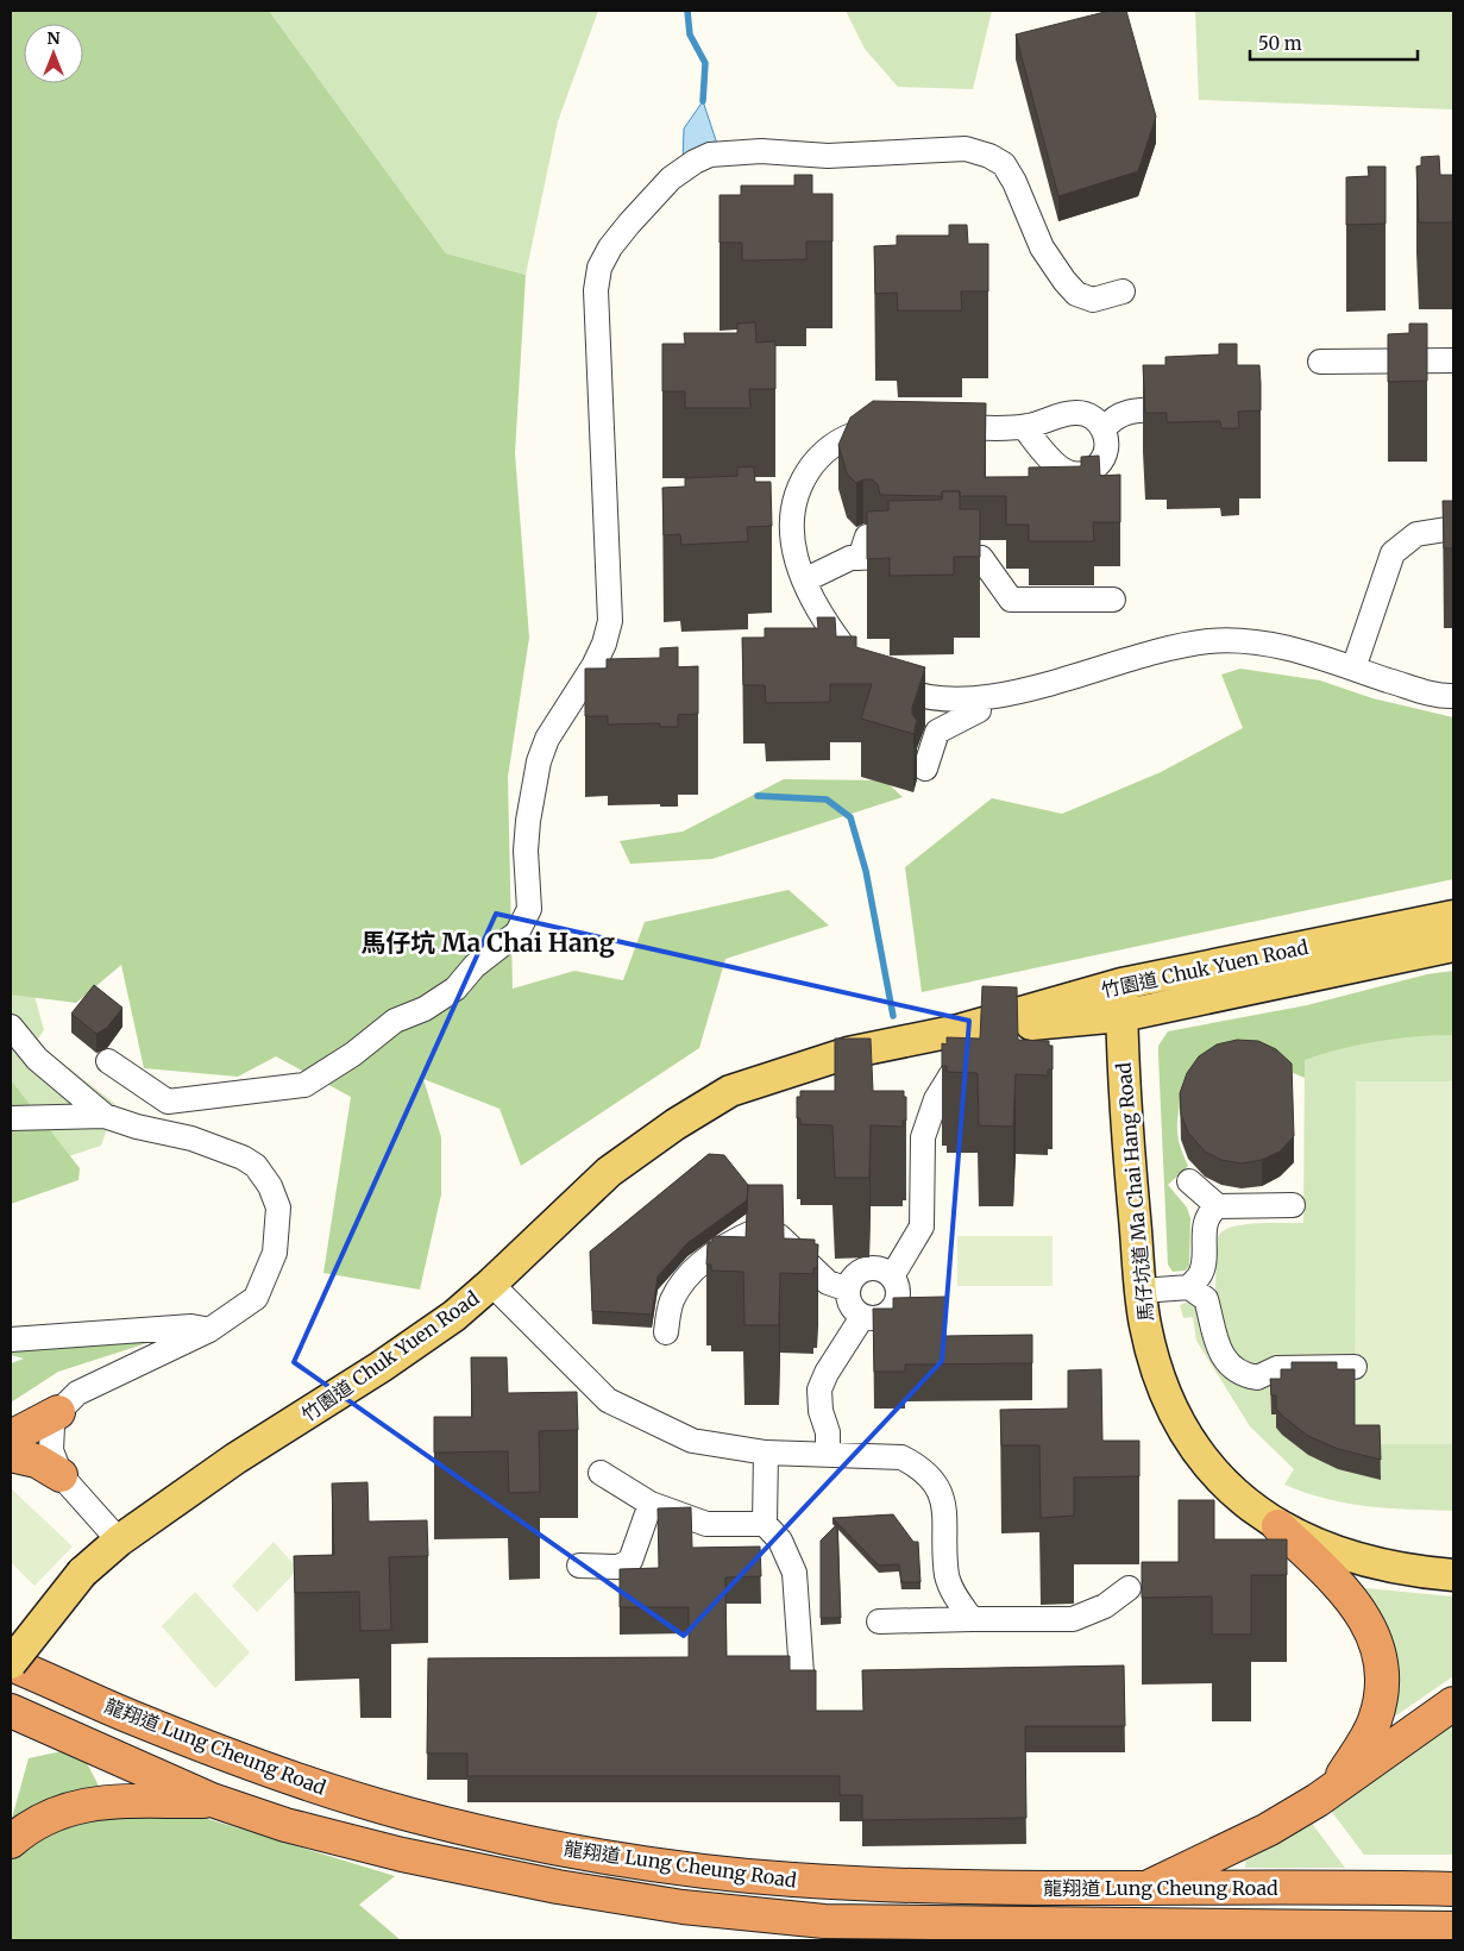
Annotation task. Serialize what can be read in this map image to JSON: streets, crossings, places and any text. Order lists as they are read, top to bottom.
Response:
{
  "streets": {
    "highway": ["龍翔道 Lung Cheung Road"],
    "main road": ["竹園道 Chuk Yuen Road", "馬仔坑道 Ma Chai Hang Road"]
  },
  "crossings": [
    ["竹園道 Chuk Yuen Road", "馬仔坑道 Ma Chai Hang Road"],
    ["竹園道 Chuk Yuen Road", "龍翔道 Lung Cheung Road"]
  ],
  "districts": ["馬仔坑 Ma Chai Hang"],
  "scale_bar": "50 m",
  "north": "top"
}
